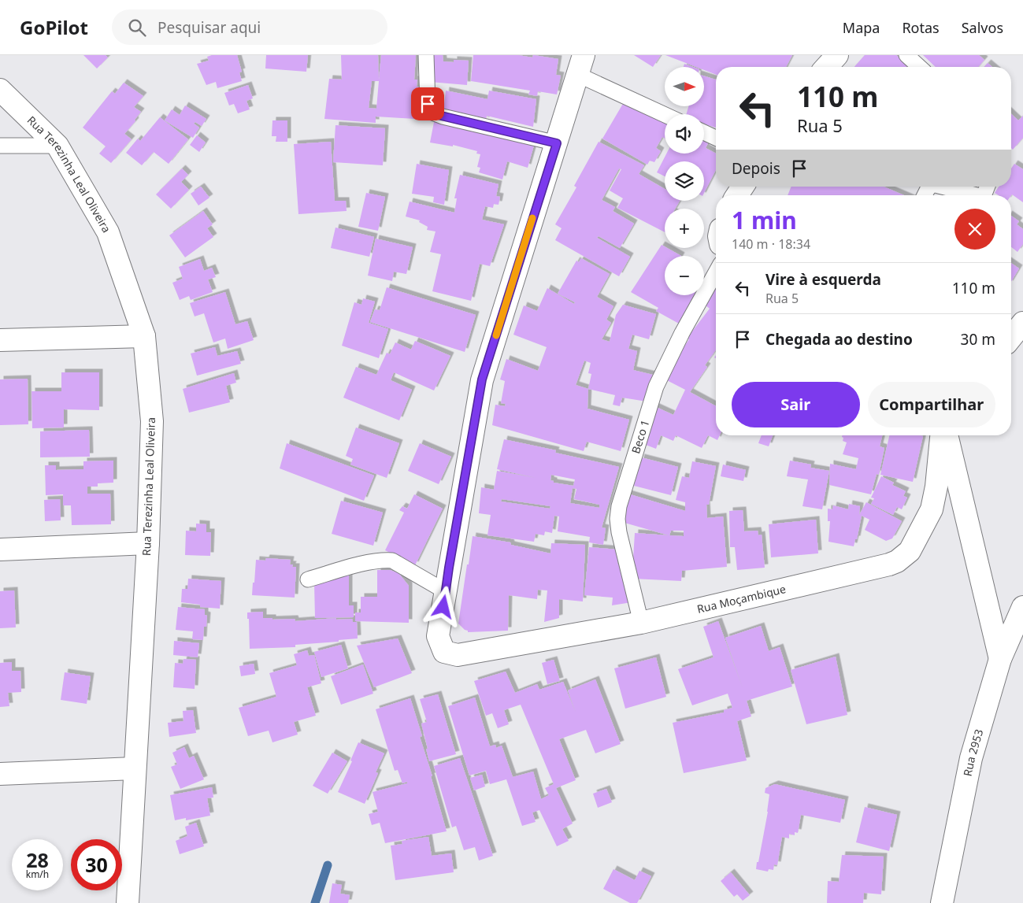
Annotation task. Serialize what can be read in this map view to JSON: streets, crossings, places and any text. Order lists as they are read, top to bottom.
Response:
{
  "streets": {
    "street": ["Rua Terezinha Leal Oliveira", "Rua Moçambique", "Rua 2953"],
    "lane": ["Beco 1"]
  },
  "crossings": [
    ["Beco 1", "Rua Moçambique"]
  ],
  "north": "right",
  "page": {
    "header": "GoPilot",
    "search": "Pesquisar aqui",
    "nav": ["Mapa", "Rotas", "Salvos"],
    "map_buttons": ["+", "−"],
    "turn": ["110 m", "Rua 5"],
    "then": "Depois",
    "heading": ["1 min", "140 m · 18:34"],
    "list": [
      {
        "name": "Vire à esquerda",
        "note": "Rua 5",
        "value": "110 m"
      },
      {
        "name": "Chegada ao destino",
        "value": "30 m"
      }
    ],
    "buttons": ["Sair", "Compartilhar"],
    "speed": "28 km/h",
    "limit": "30"
  }
}
